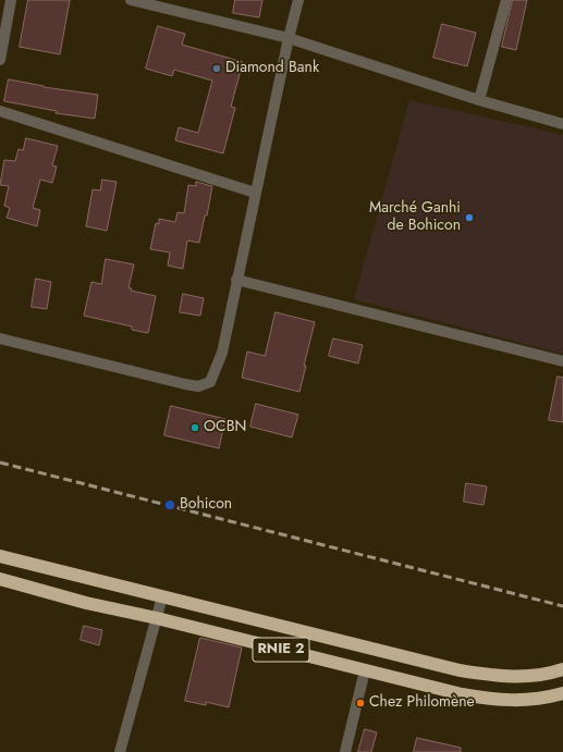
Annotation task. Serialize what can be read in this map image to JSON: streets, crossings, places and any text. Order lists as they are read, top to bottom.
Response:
{
  "streets": {
    "highway": ["RNIE 2"]
  },
  "places": [
    "Diamond Bank",
    "Marché Ganhi de Bohicon",
    "OCBN",
    "Bohicon",
    "Chez Philomène"
  ]
}
